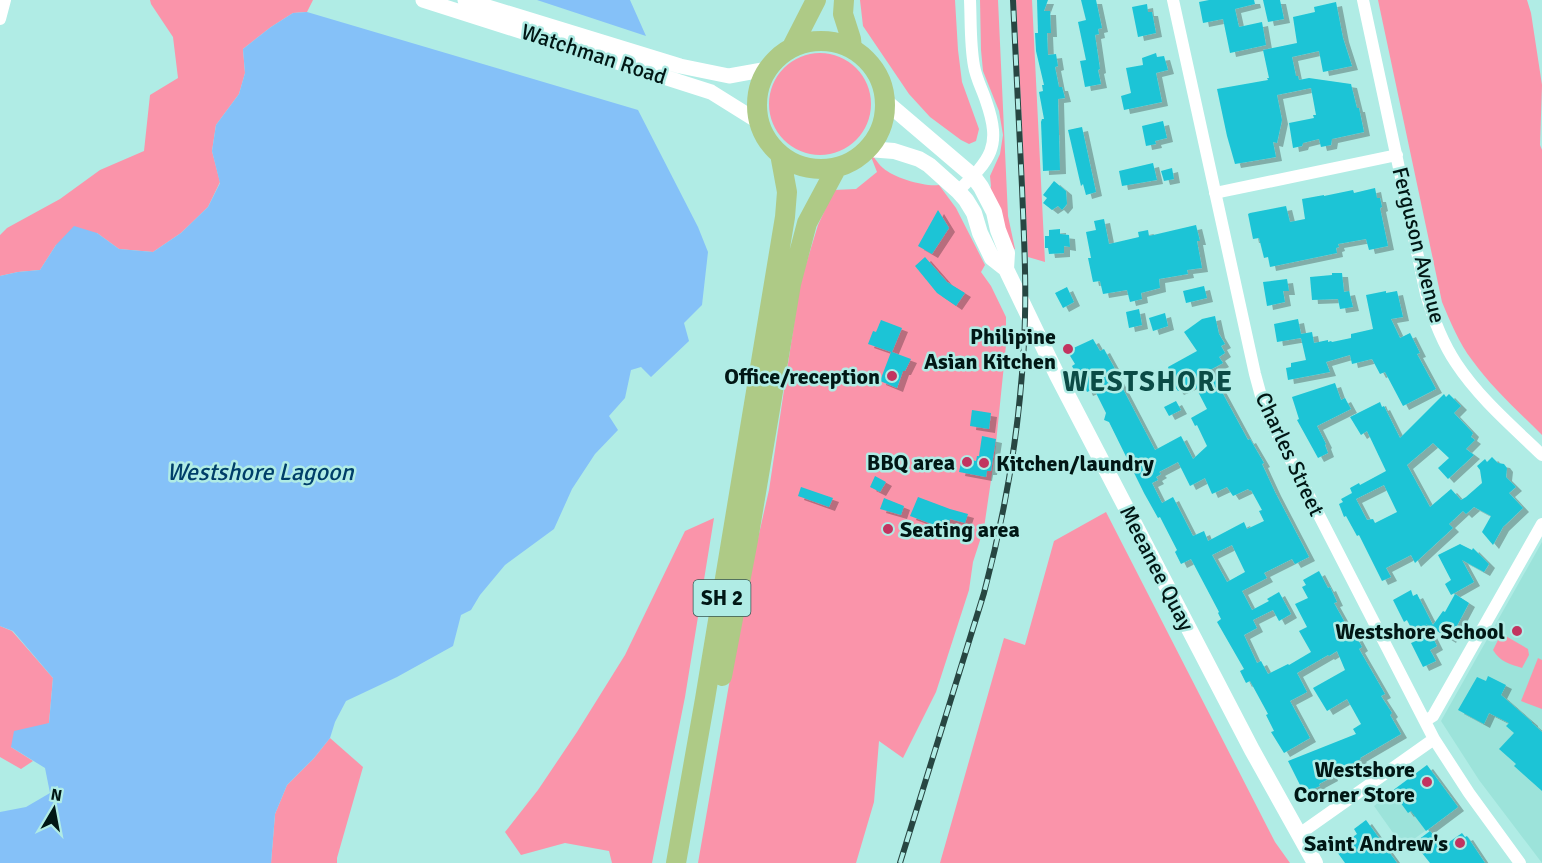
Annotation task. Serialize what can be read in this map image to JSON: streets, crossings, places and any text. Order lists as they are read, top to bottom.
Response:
{
  "streets": {
    "highway": ["SH 2"],
    "main road": ["Meeanee Quay"],
    "street": ["Watchman Road", "Ferguson Avenue", "Charles Street"]
  },
  "crossings": [
    ["Watchman Road", "Meeanee Quay"],
    ["Watchman Road", "SH 2"],
    ["Meeanee Quay", "SH 2"]
  ],
  "districts": ["WESTSHORE"],
  "water": ["Westshore Lagoon"],
  "places": [
    "Philipine Asian Kitchen",
    "Office/reception",
    "BBQ area",
    "Kitchen/laundry",
    "Seating area",
    "Westshore School",
    "Westshore Corner Store",
    "Saint Andrew's"
  ],
  "north": "top"
}
